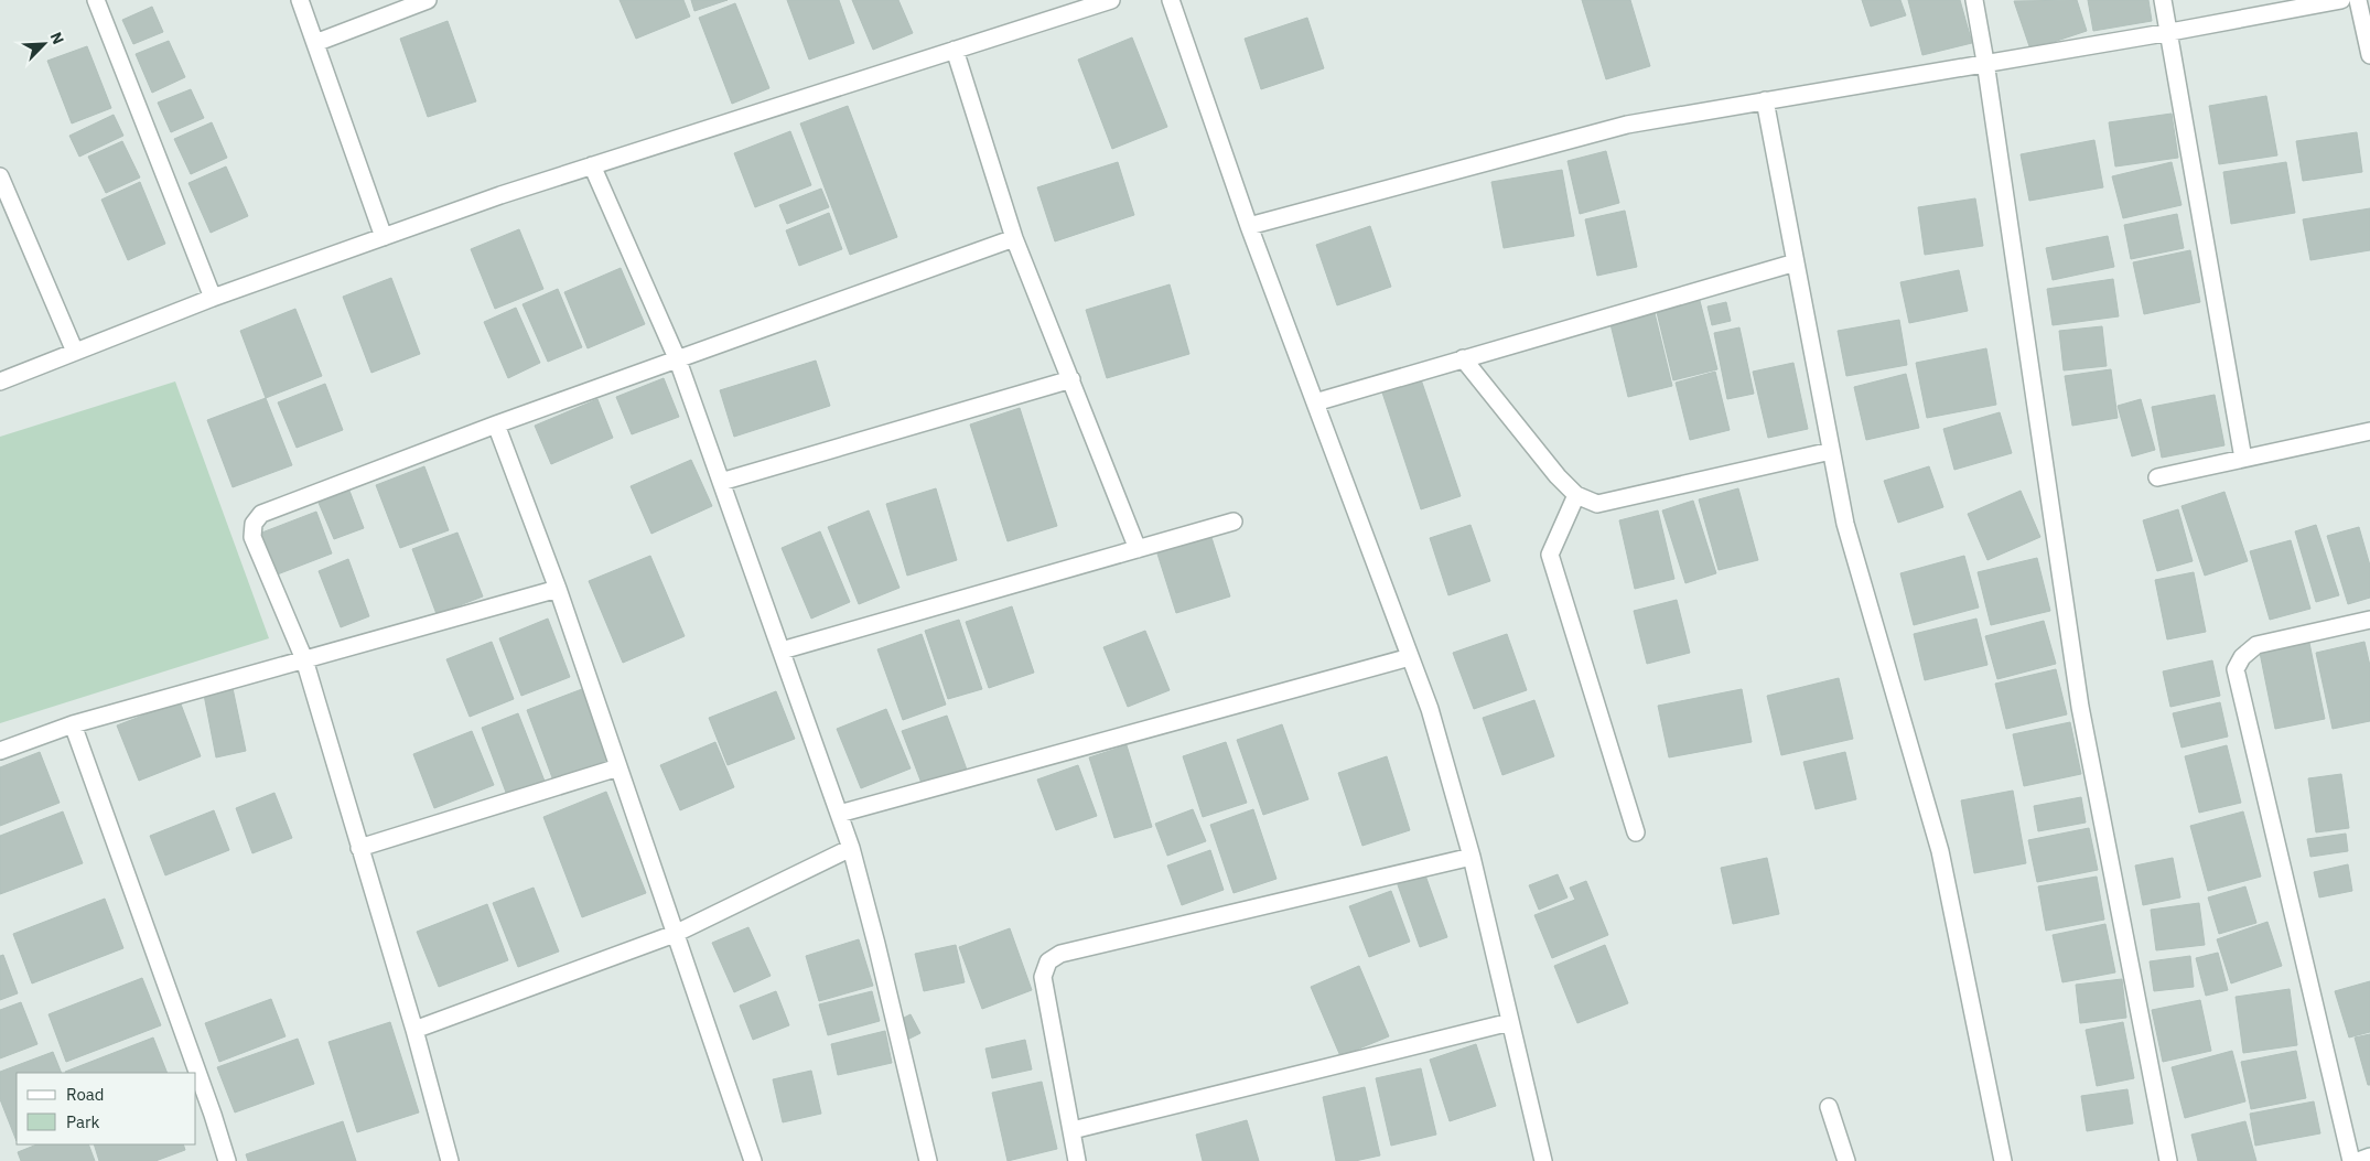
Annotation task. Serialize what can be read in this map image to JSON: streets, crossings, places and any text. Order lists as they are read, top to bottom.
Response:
{
  "legend": ["Road", "Park"],
  "north": "top right"
}
